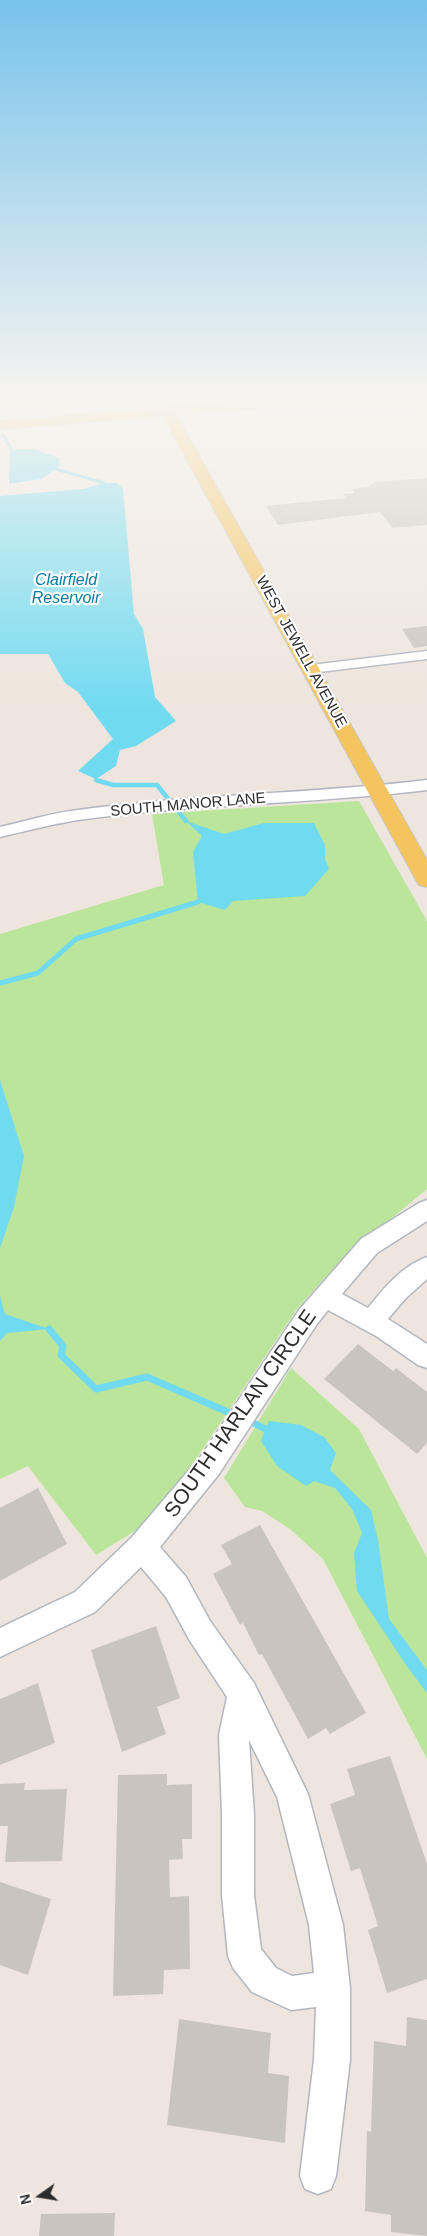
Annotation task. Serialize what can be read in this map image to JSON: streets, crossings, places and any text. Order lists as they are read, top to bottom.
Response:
{
  "streets": {
    "main road": ["WEST JEWELL AVENUE"],
    "street": ["SOUTH MANOR LANE", "SOUTH HARLAN CIRCLE"]
  },
  "crossings": [
    ["WEST JEWELL AVENUE", "SOUTH MANOR LANE"]
  ],
  "water": ["Clairfield Reservoir"],
  "north": "left"
}
